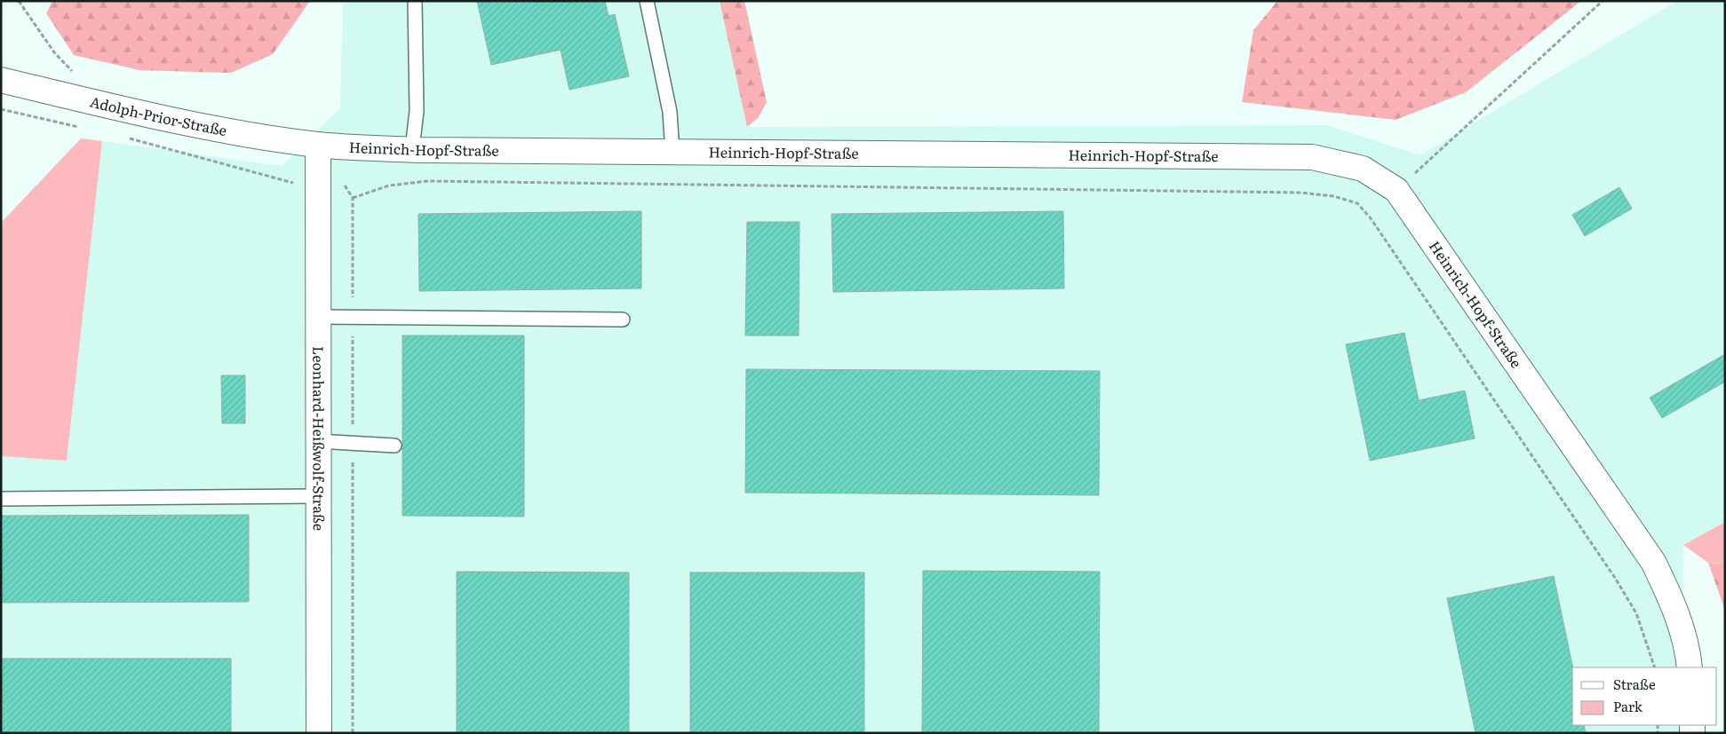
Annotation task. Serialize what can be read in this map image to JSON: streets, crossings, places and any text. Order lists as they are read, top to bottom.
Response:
{
  "streets": {
    "street": ["Adolph-Prior-Straße", "Heinrich-Hopf-Straße", "Leonhard-Heißwolf-Straße"]
  },
  "crossings": [
    ["Adolph-Prior-Straße", "Heinrich-Hopf-Straße"],
    ["Adolph-Prior-Straße", "Leonhard-Heißwolf-Straße"],
    ["Heinrich-Hopf-Straße", "Leonhard-Heißwolf-Straße"]
  ],
  "legend": ["Straße", "Park"]
}
